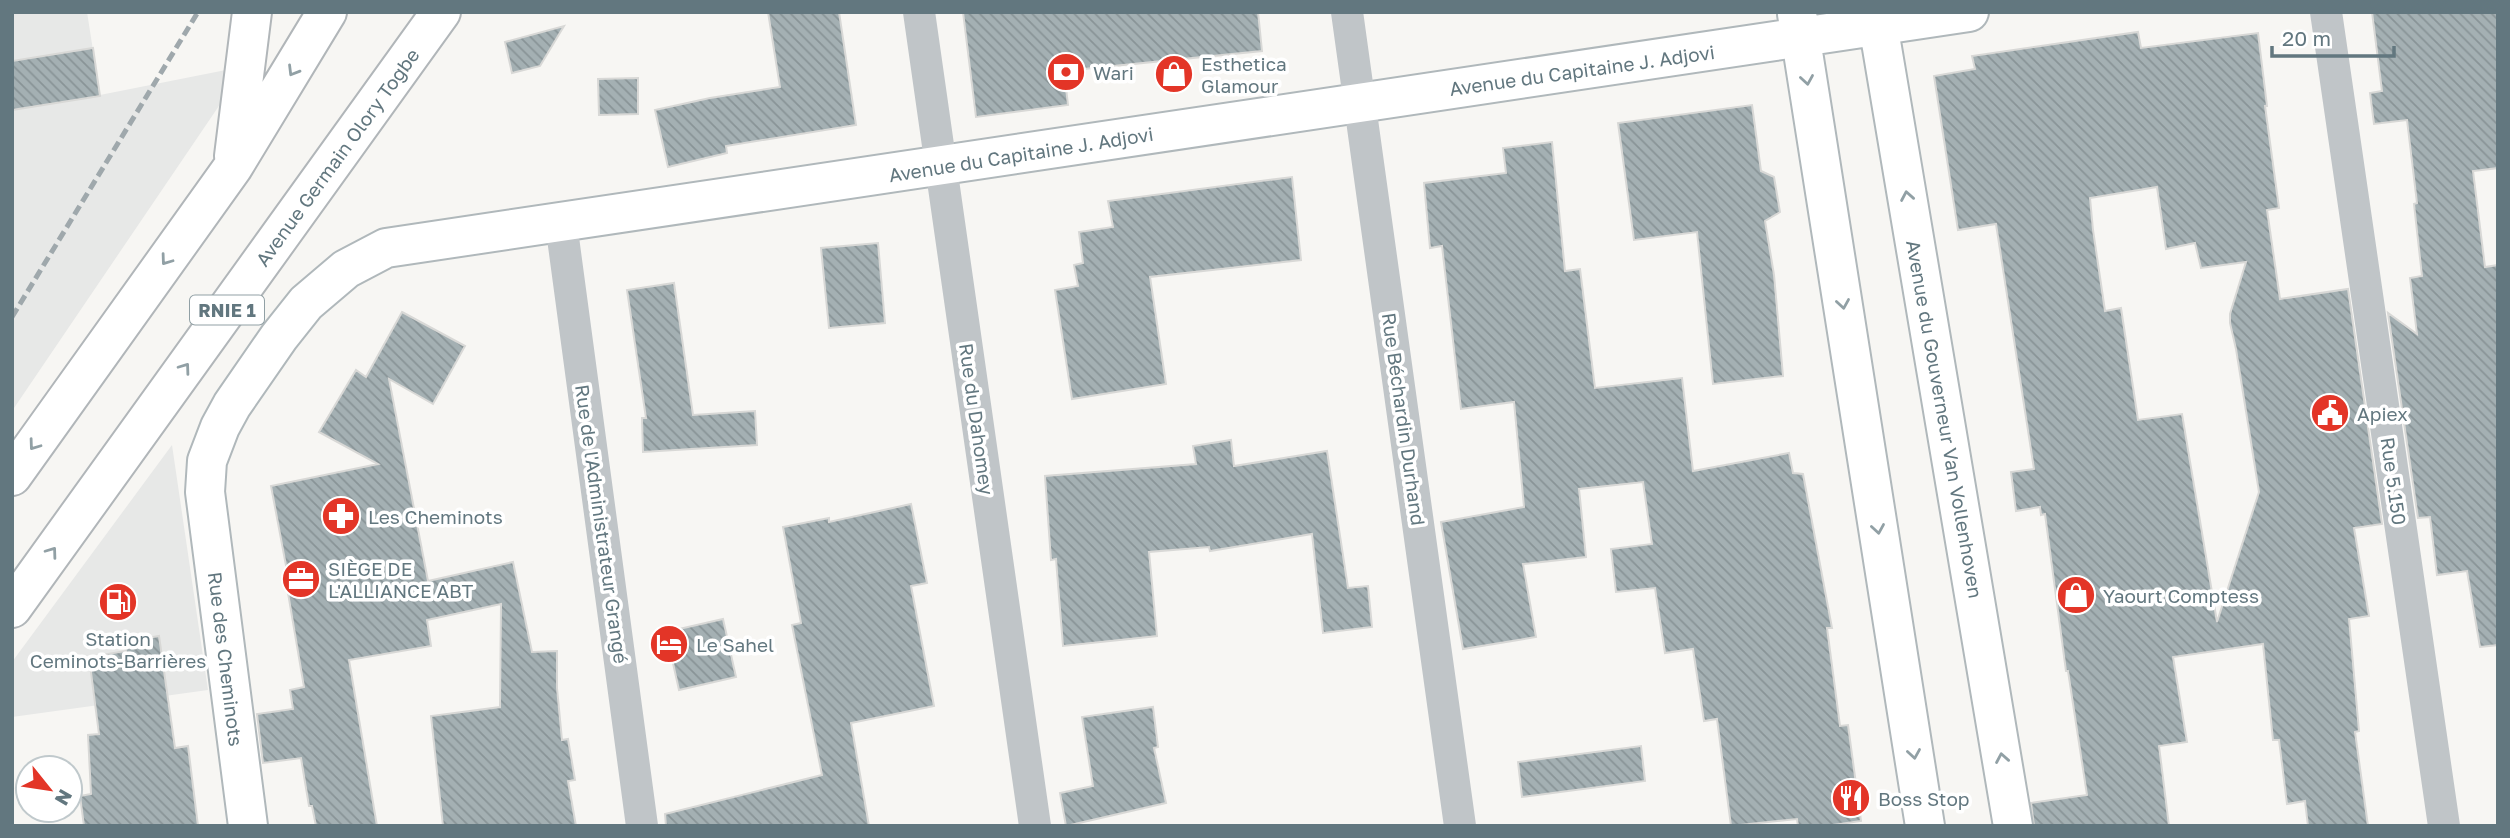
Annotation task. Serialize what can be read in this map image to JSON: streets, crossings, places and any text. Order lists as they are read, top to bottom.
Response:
{
  "streets": {
    "main road": [
      "Avenue du Capitaine J. Adjovi",
      "Avenue Germain Olory Togbe",
      "RNIE 1",
      "Avenue du Gouverneur Van Vollenhoven",
      "Rue des Cheminots"
    ],
    "street": [
      "Rue du Dahomey",
      "Rue Béchardin Durhand",
      "Rue 5.150",
      "Rue de l'Administrateur Grangé"
    ]
  },
  "crossings": [
    ["Avenue du Capitaine J. Adjovi", "Rue du Dahomey"],
    ["Avenue du Capitaine J. Adjovi", "Rue Béchardin Durhand"],
    ["Avenue du Capitaine J. Adjovi", "Avenue du Gouverneur Van Vollenhoven"],
    ["Avenue du Capitaine J. Adjovi", "Rue de l'Administrateur Grangé"],
    ["Avenue du Capitaine J. Adjovi", "Rue des Cheminots"]
  ],
  "places": {
    "bank": ["Wari"],
    "shop": ["Esthetica Glamour", "Yaourt Comptess"],
    "public building": ["Apiex"],
    "pharmacy": ["Les Cheminots"],
    "office": ["SIÈGE DE L'ALLIANCE ABT"],
    "fuel station": ["Station Ceminots-Barrières"],
    "hotel": ["Le Sahel"],
    "restaurant": ["Boss Stop"]
  },
  "scale_bar": "20 m",
  "north": "bottom right"
}
